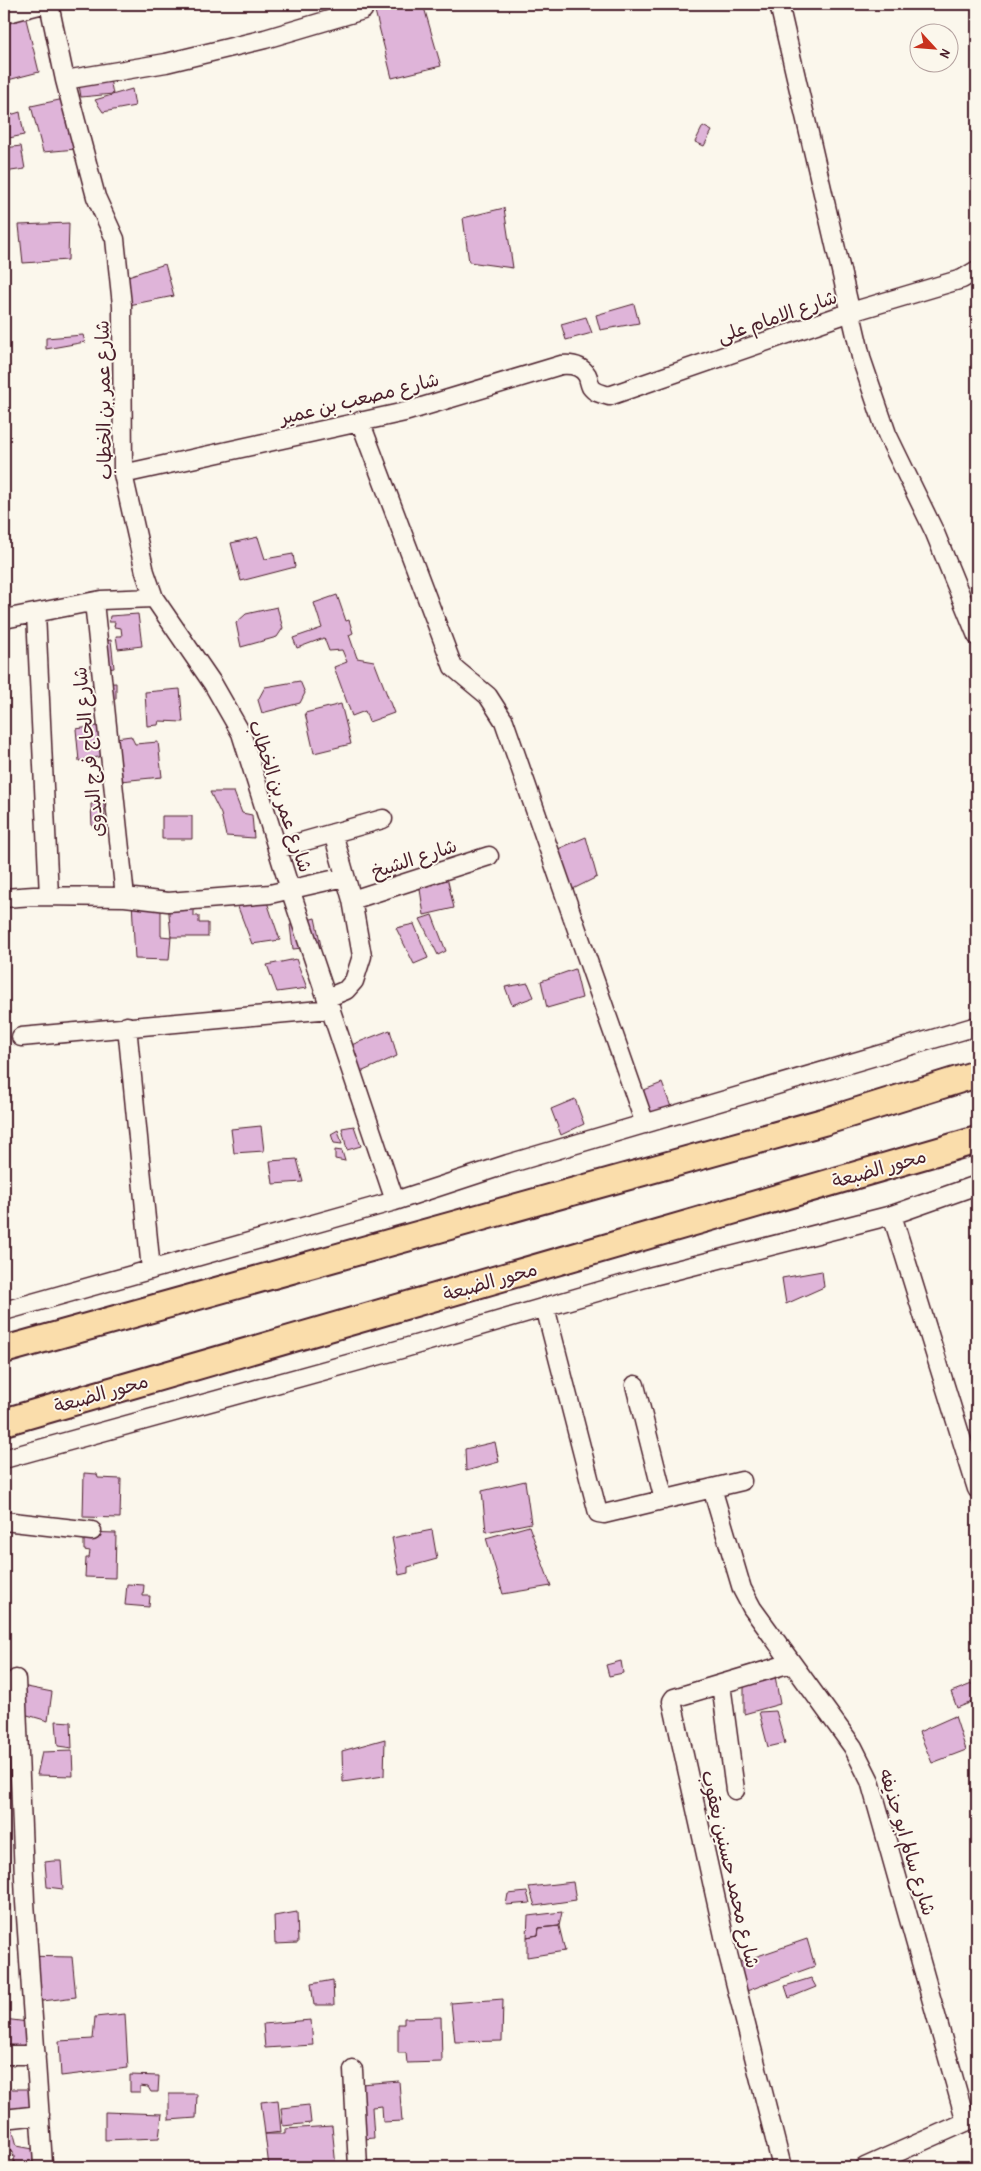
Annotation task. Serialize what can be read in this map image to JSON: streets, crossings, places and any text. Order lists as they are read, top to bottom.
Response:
{
  "streets": {
    "highway": ["محور الضبعة"],
    "street": [
      "شارع الامام على",
      "شارع مصعب بن عمير",
      "شارع عمر بن الخطاب",
      "شارع الحاج فرج البدوى",
      "شارع الشيخ",
      "شارع سالم ابو حذيفه",
      "شارع محمد حسنين يعقوب"
    ]
  },
  "crossings": [
    ["شارع الامام على", "شارع مصعب بن عمير"],
    ["شارع مصعب بن عمير", "شارع عمر بن الخطاب"],
    ["شارع سالم ابو حذيفه", "شارع محمد حسنين يعقوب"]
  ],
  "north": "bottom right"
}
